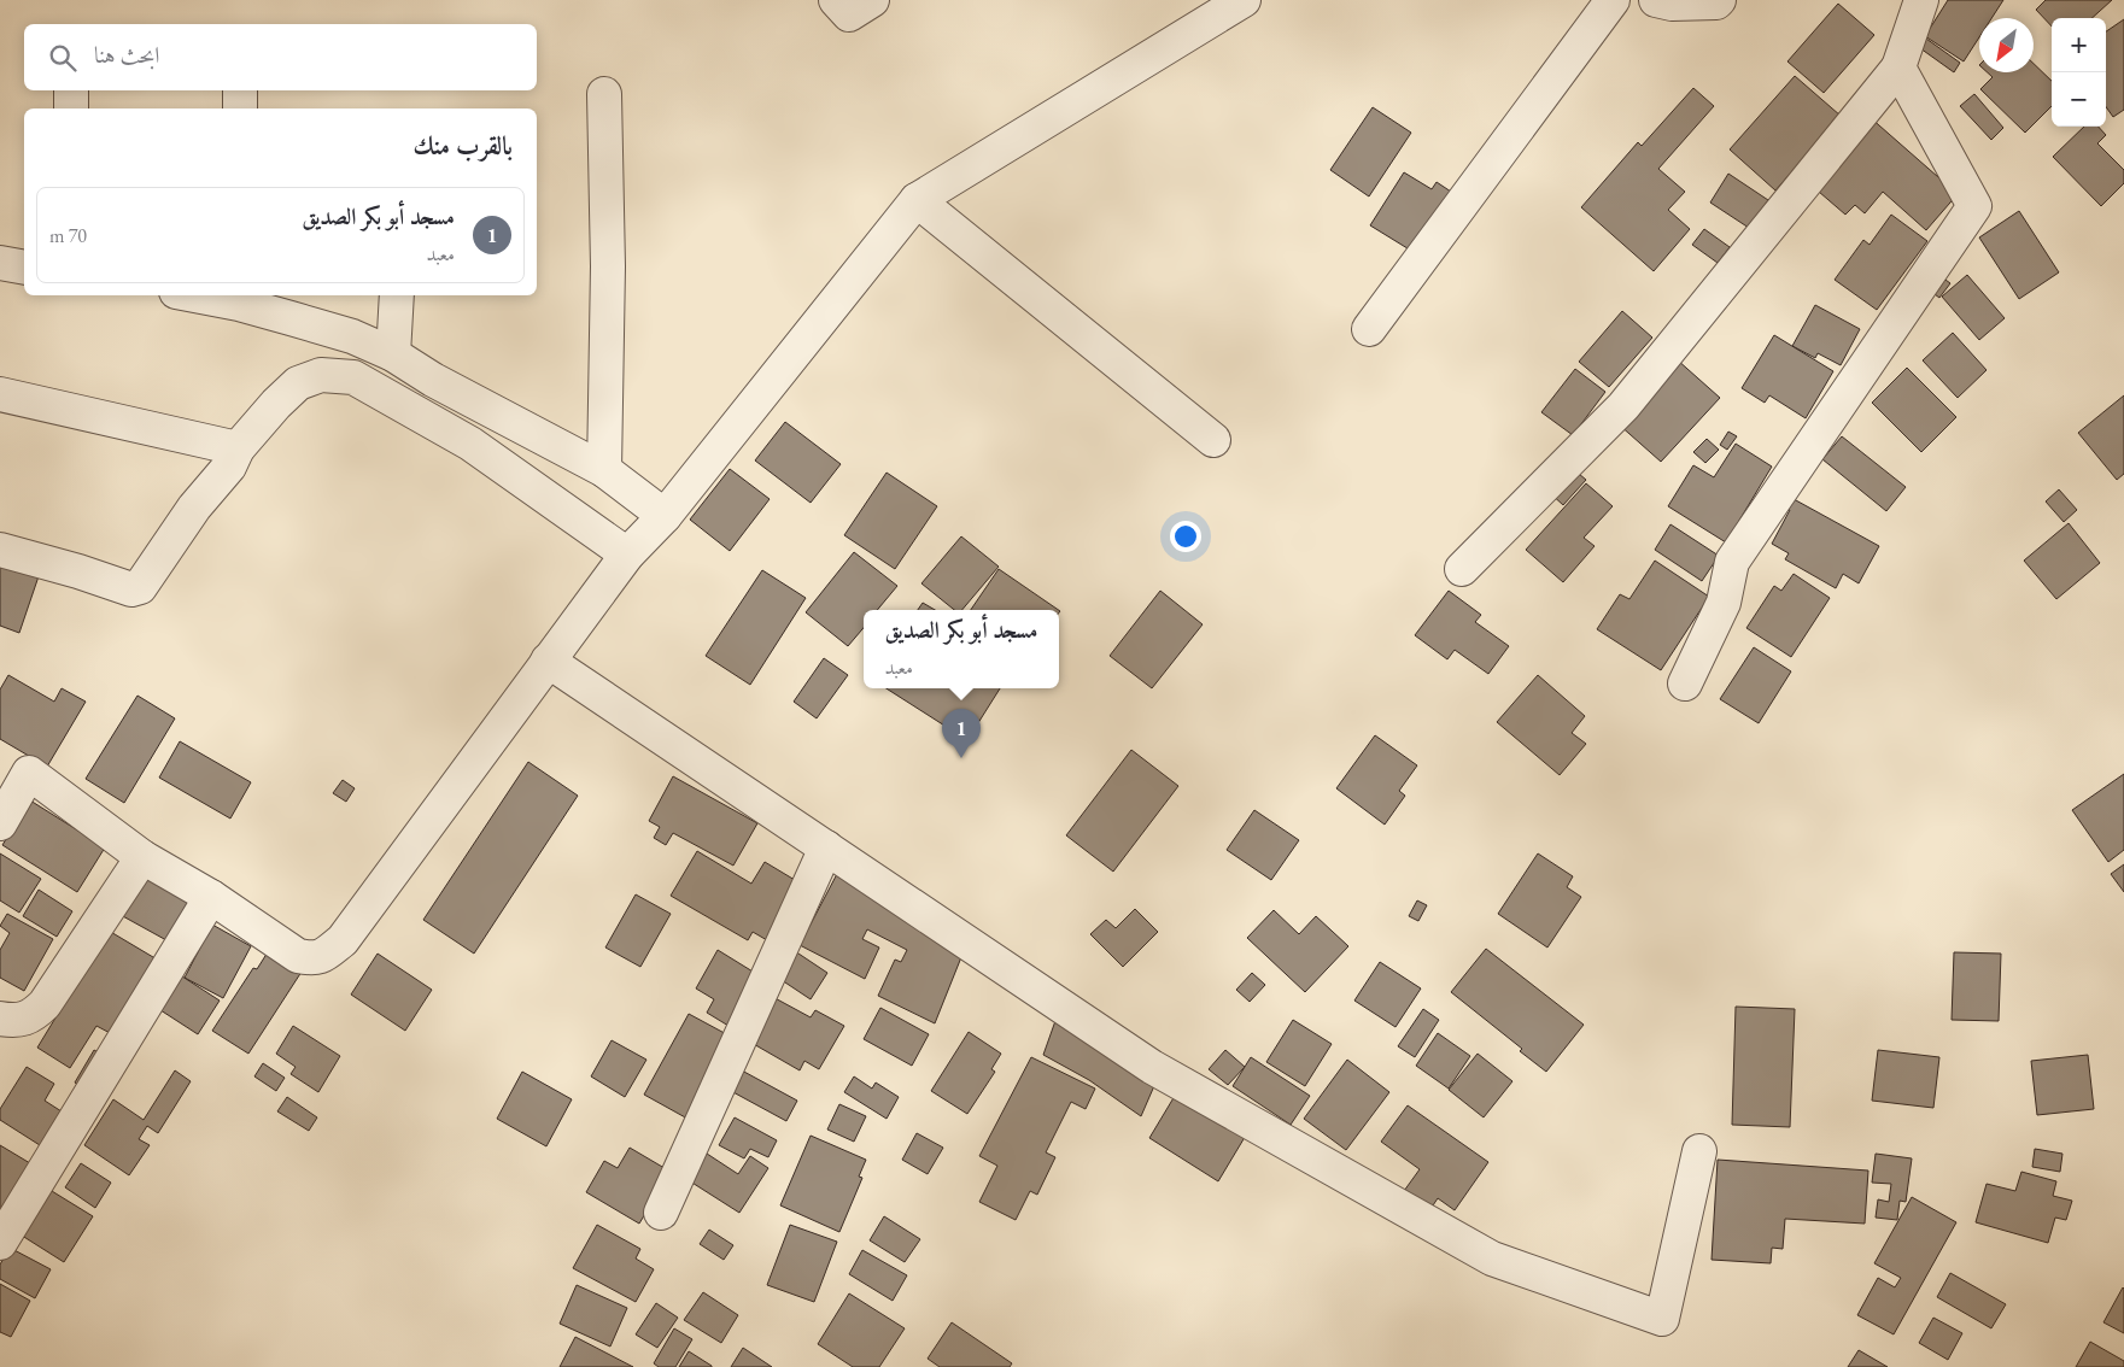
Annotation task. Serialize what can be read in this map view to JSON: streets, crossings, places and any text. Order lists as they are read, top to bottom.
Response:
{
  "north": "bottom left",
  "page": {
    "map_buttons": ["+", "−"],
    "search": "ابحث هنا",
    "heading": "بالقرب منك",
    "list": [
      {
        "mark": "1",
        "name": "مسجد أبو بكر الصديق",
        "note": "معبد",
        "value": "70 m"
      }
    ],
    "popup": ["مسجد أبو بكر الصديق", "معبد"],
    "pins": "1"
  }
}
